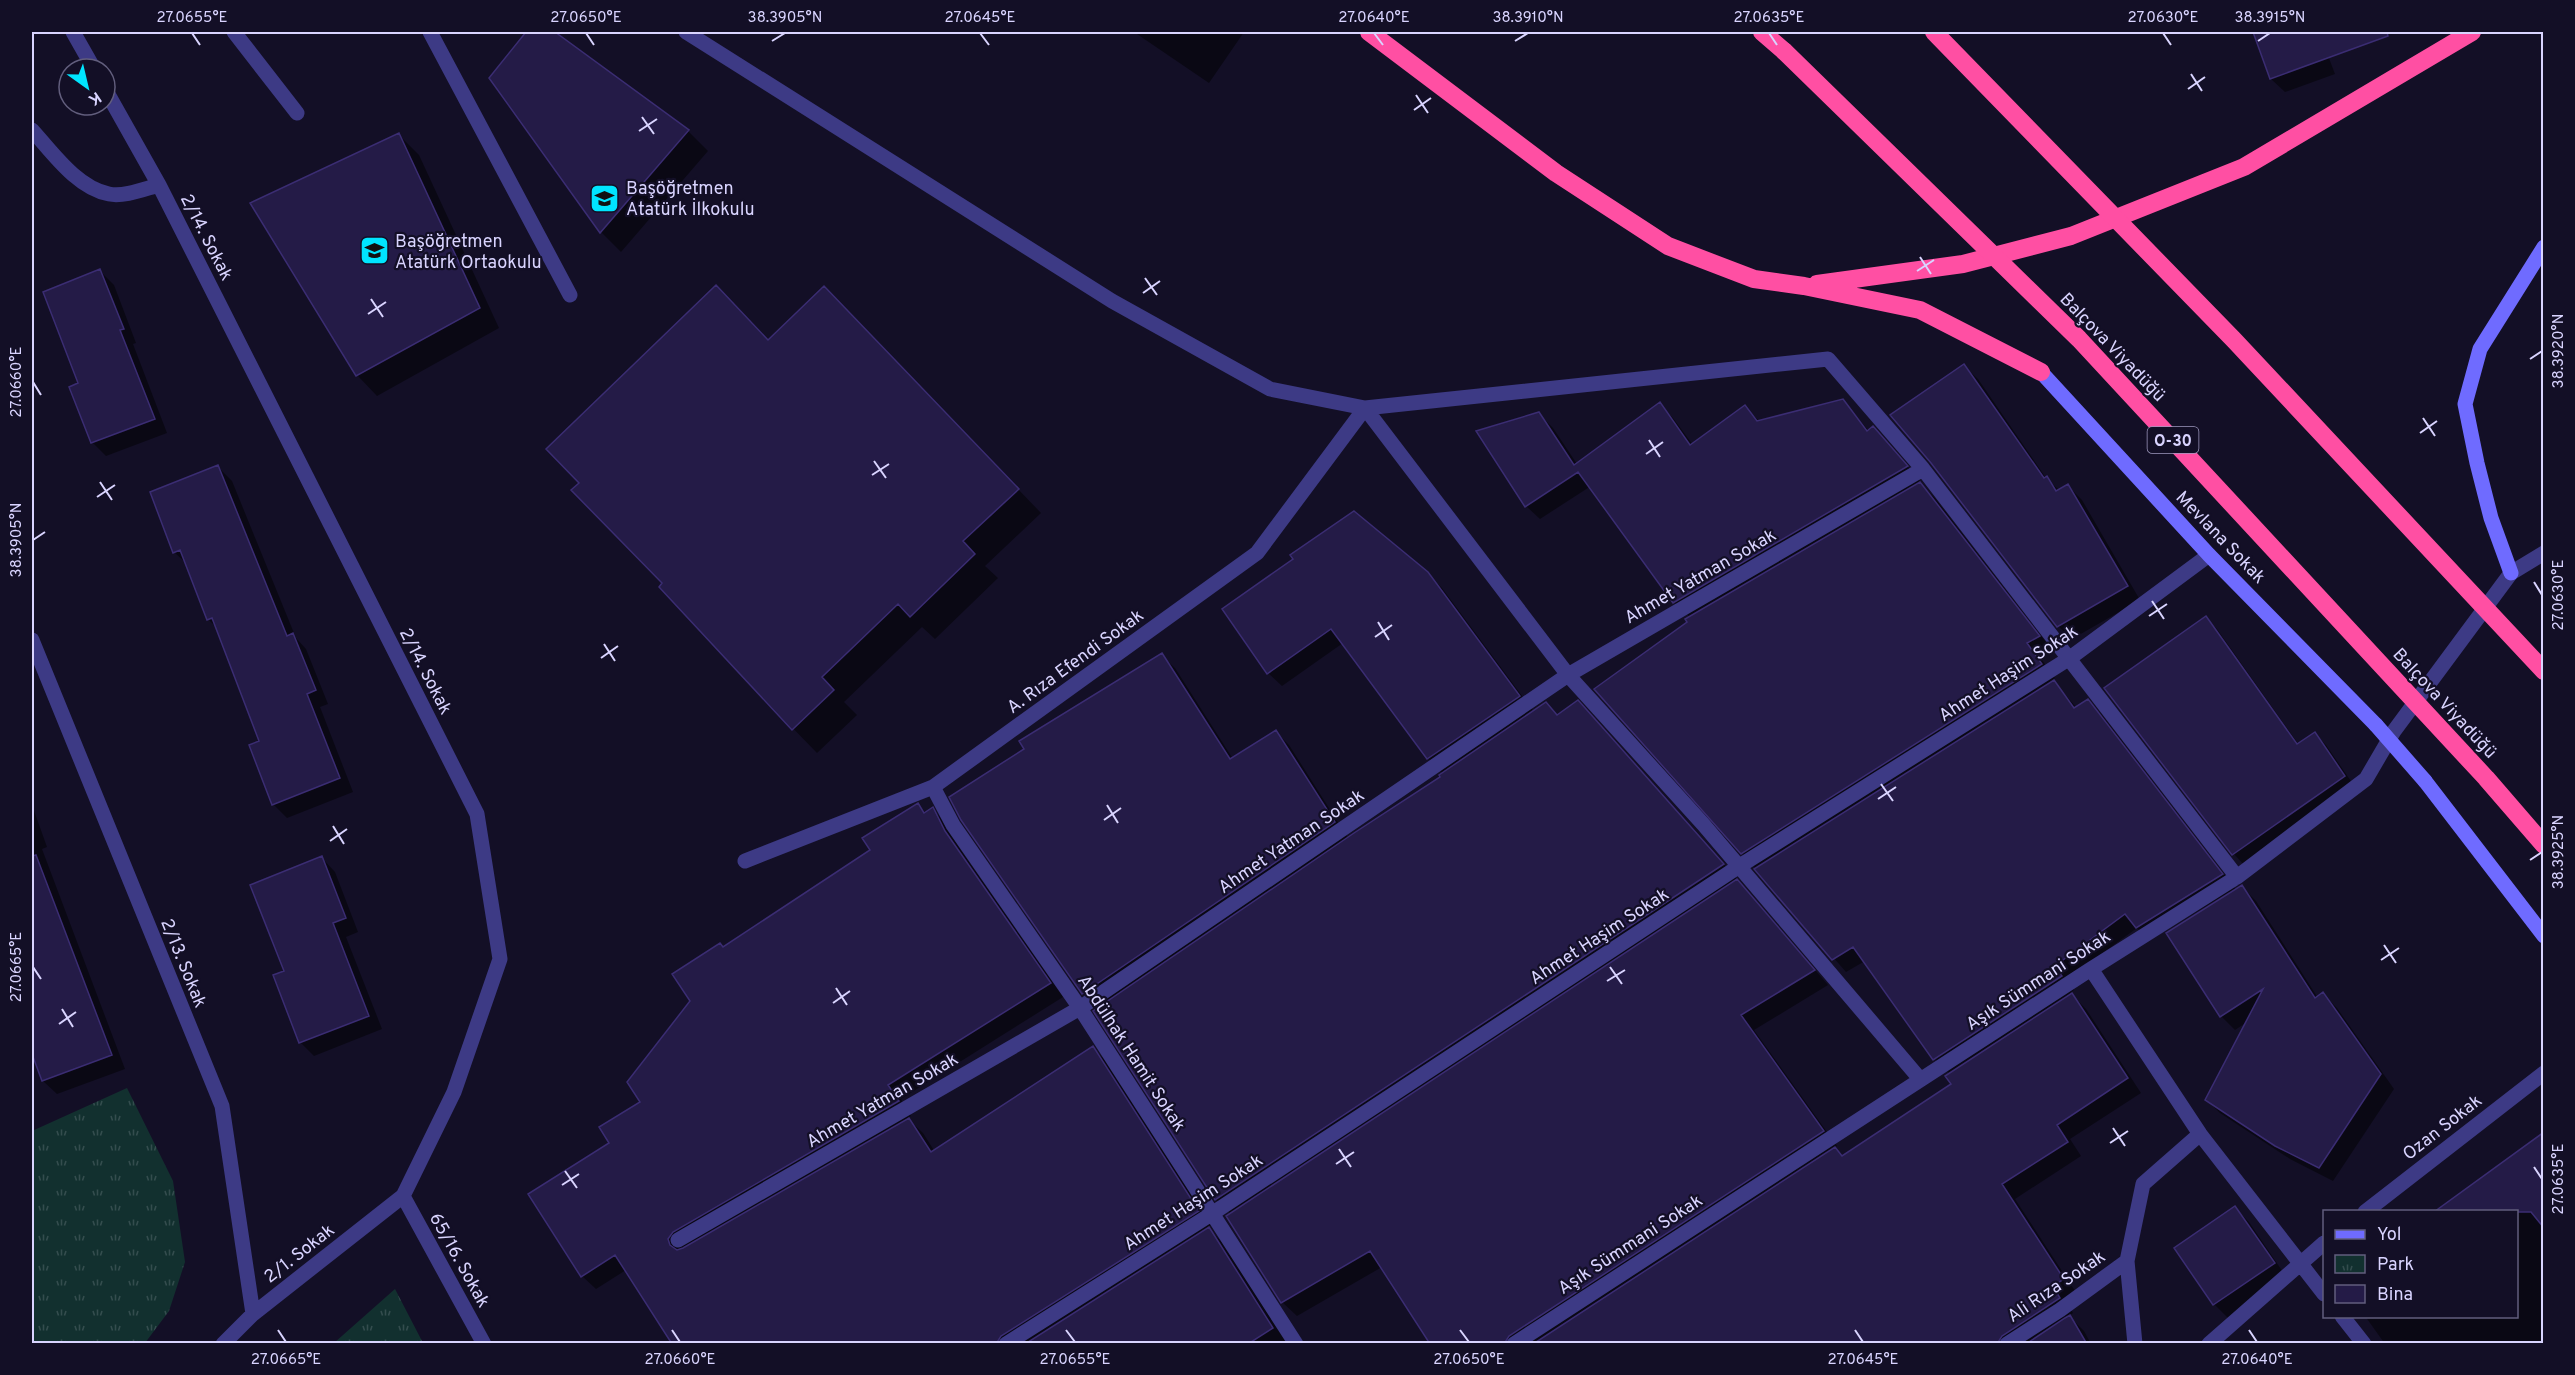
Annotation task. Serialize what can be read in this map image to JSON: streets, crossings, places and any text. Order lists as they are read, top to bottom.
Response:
{
  "streets": {
    "highway": ["Balçova Viyadüğü", "O-30"],
    "main road": ["Mevlana Sokak"],
    "street": [
      "2/14. Sokak",
      "Ahmet Yatman Sokak",
      "A. Rıza Efendi Sokak",
      "Ahmet Haşim Sokak",
      "2/13. Sokak",
      "Aşık Sümmani Sokak",
      "Abdülhak Hamit Sokak",
      "Ozan Sokak",
      "2/1. Sokak",
      "65/16. Sokak",
      "Ali Rıza Sokak"
    ]
  },
  "crossings": [
    ["2/14. Sokak", "2/1. Sokak"],
    ["2/14. Sokak", "65/16. Sokak"],
    ["Mevlana Sokak", "Ahmet Haşim Sokak"],
    ["Ahmet Yatman Sokak", "Abdülhak Hamit Sokak"],
    ["A. Rıza Efendi Sokak", "Abdülhak Hamit Sokak"],
    ["Ahmet Haşim Sokak", "Abdülhak Hamit Sokak"],
    ["2/13. Sokak", "2/1. Sokak"],
    ["2/1. Sokak", "65/16. Sokak"]
  ],
  "places": {
    "school or university": ["Başöğretmen Atatürk İlkokulu", "Başöğretmen Atatürk Ortaokulu"]
  },
  "legend": ["Yol", "Park", "Bina"],
  "north": "bottom right",
  "coordinates": [
    "27.0655°E",
    "27.0650°E",
    "38.3905°N",
    "27.0645°E",
    "27.0640°E",
    "38.3910°N",
    "27.0635°E",
    "27.0630°E",
    "38.3915°N",
    "38.3920°N",
    "27.0660°E",
    "38.3925°N",
    "27.0665°E"
  ]
}
